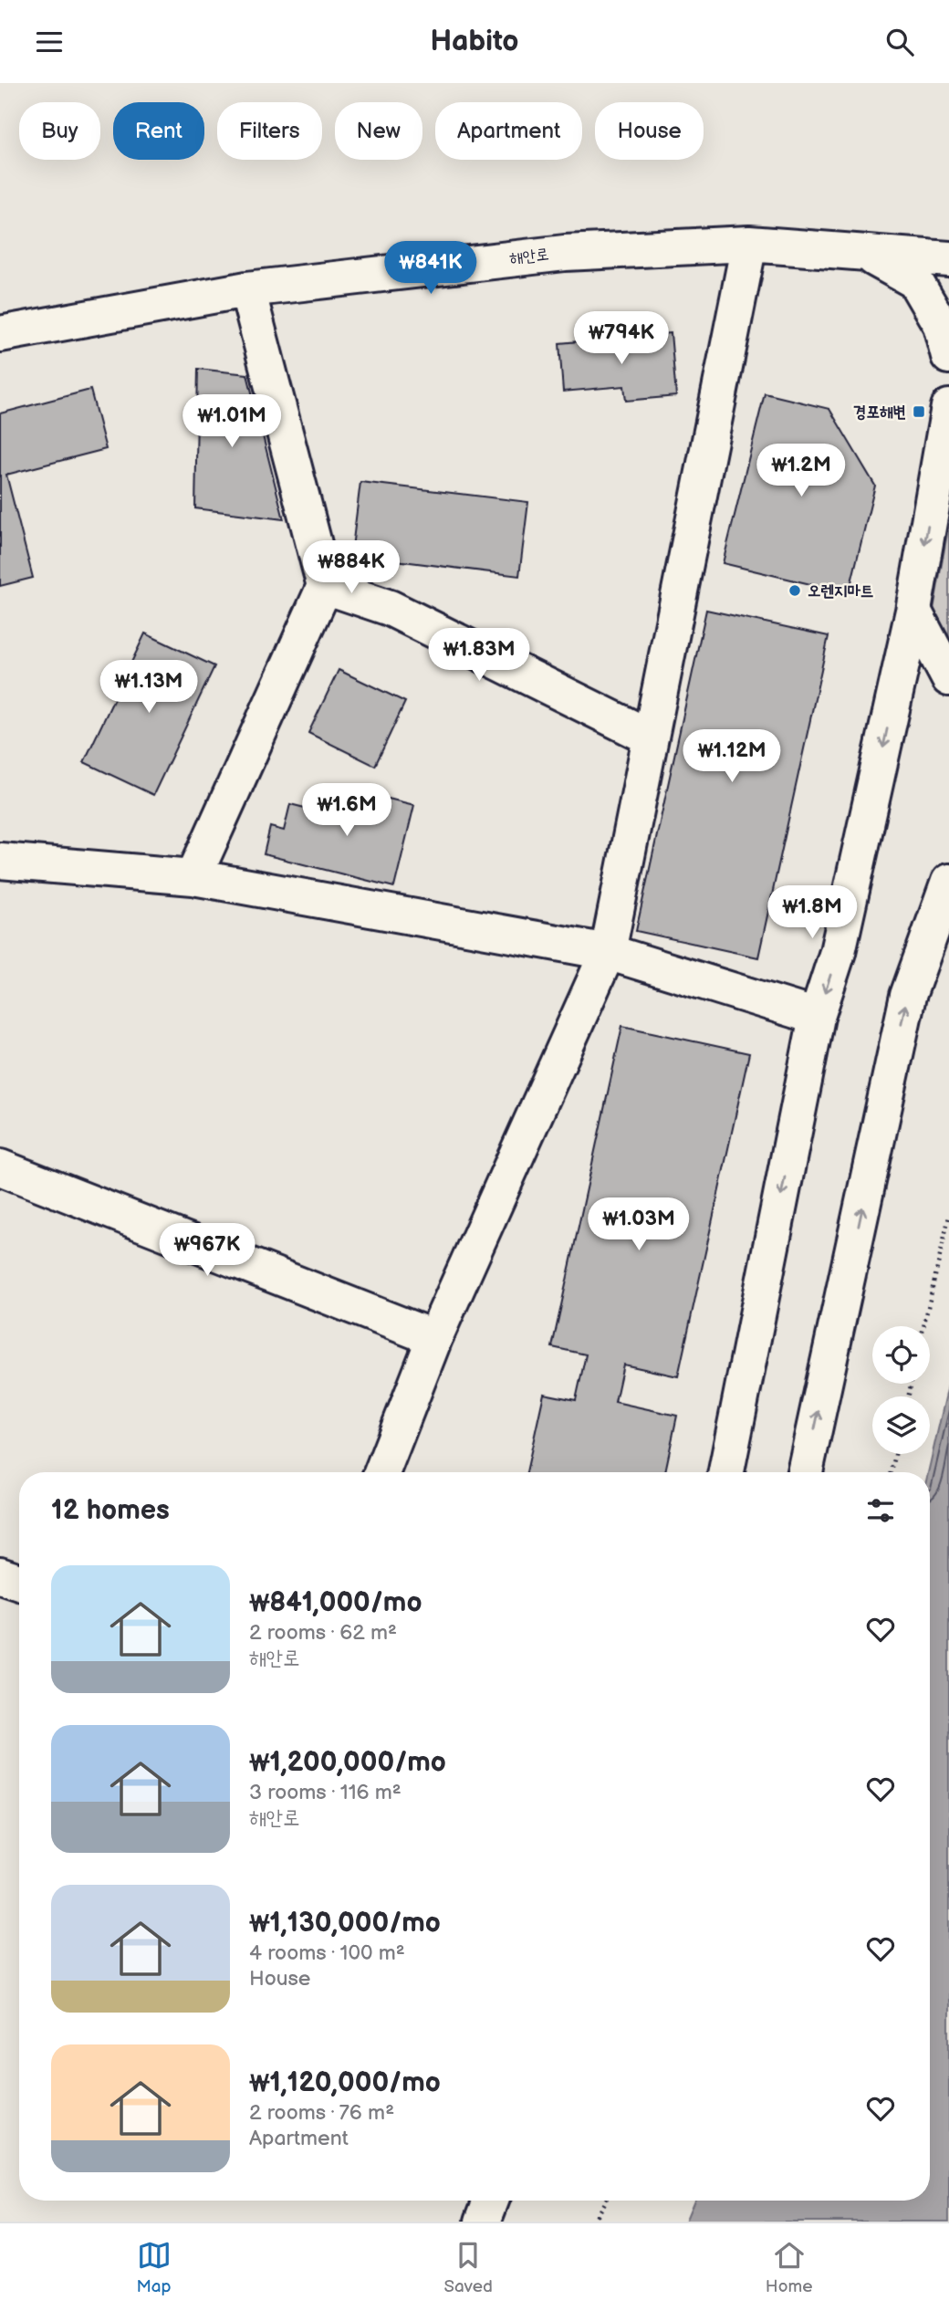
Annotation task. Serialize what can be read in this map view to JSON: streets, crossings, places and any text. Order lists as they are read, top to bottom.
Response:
{
  "streets": {
    "street": ["해안로"]
  },
  "places": {
    "transit": ["경포해변"],
    "other": ["오렌지마트"]
  },
  "page": {
    "header": "Habito",
    "chip": [
      "Buy",
      "Rent",
      "Filters",
      "New",
      "Apartment",
      "House"
    ],
    "price": [
      "₩841K",
      "₩794K",
      "₩1.01M",
      "₩1.2M",
      "₩884K",
      "₩1.83M",
      "₩1.13M",
      "₩1.12M",
      "₩1.6M",
      "₩1.8M",
      "₩1.03M",
      "₩967K"
    ],
    "heading": "12 homes",
    "list": [
      {
        "name": "₩841,000/mo",
        "note": "2 rooms · 62 m² · 해안로"
      },
      {
        "name": "₩1,200,000/mo",
        "note": "3 rooms · 116 m² · 해안로"
      },
      {
        "name": "₩1,130,000/mo",
        "note": "4 rooms · 100 m² · House"
      },
      {
        "name": "₩1,120,000/mo",
        "note": "2 rooms · 76 m² · Apartment"
      }
    ],
    "tabs": ["Map", "Saved", "Home"]
  }
}
